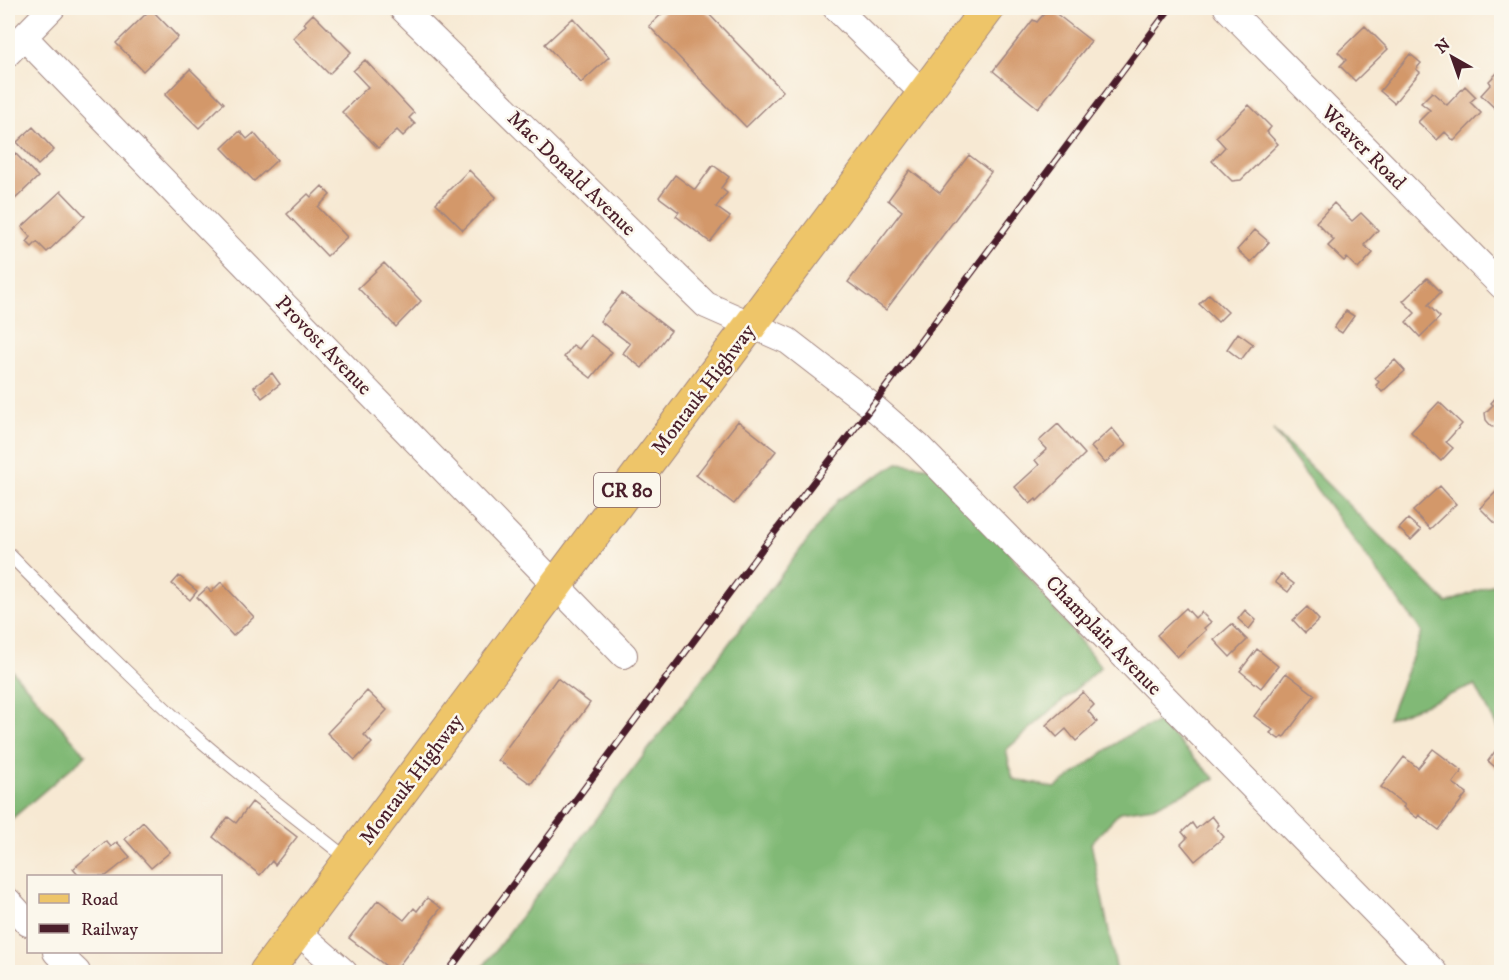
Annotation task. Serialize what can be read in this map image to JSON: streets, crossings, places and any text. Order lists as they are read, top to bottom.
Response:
{
  "streets": {
    "main road": ["Montauk Highway", "CR 80"],
    "street": [
      "Weaver Road",
      "Mac Donald Avenue",
      "Provost Avenue",
      "Champlain Avenue"
    ]
  },
  "crossings": [
    ["Mac Donald Avenue", "Montauk Highway"],
    ["Mac Donald Avenue", "Champlain Avenue"],
    ["Provost Avenue", "Montauk Highway"],
    ["Montauk Highway", "Champlain Avenue"]
  ],
  "legend": ["Road", "Railway"],
  "north": "top left"
}
